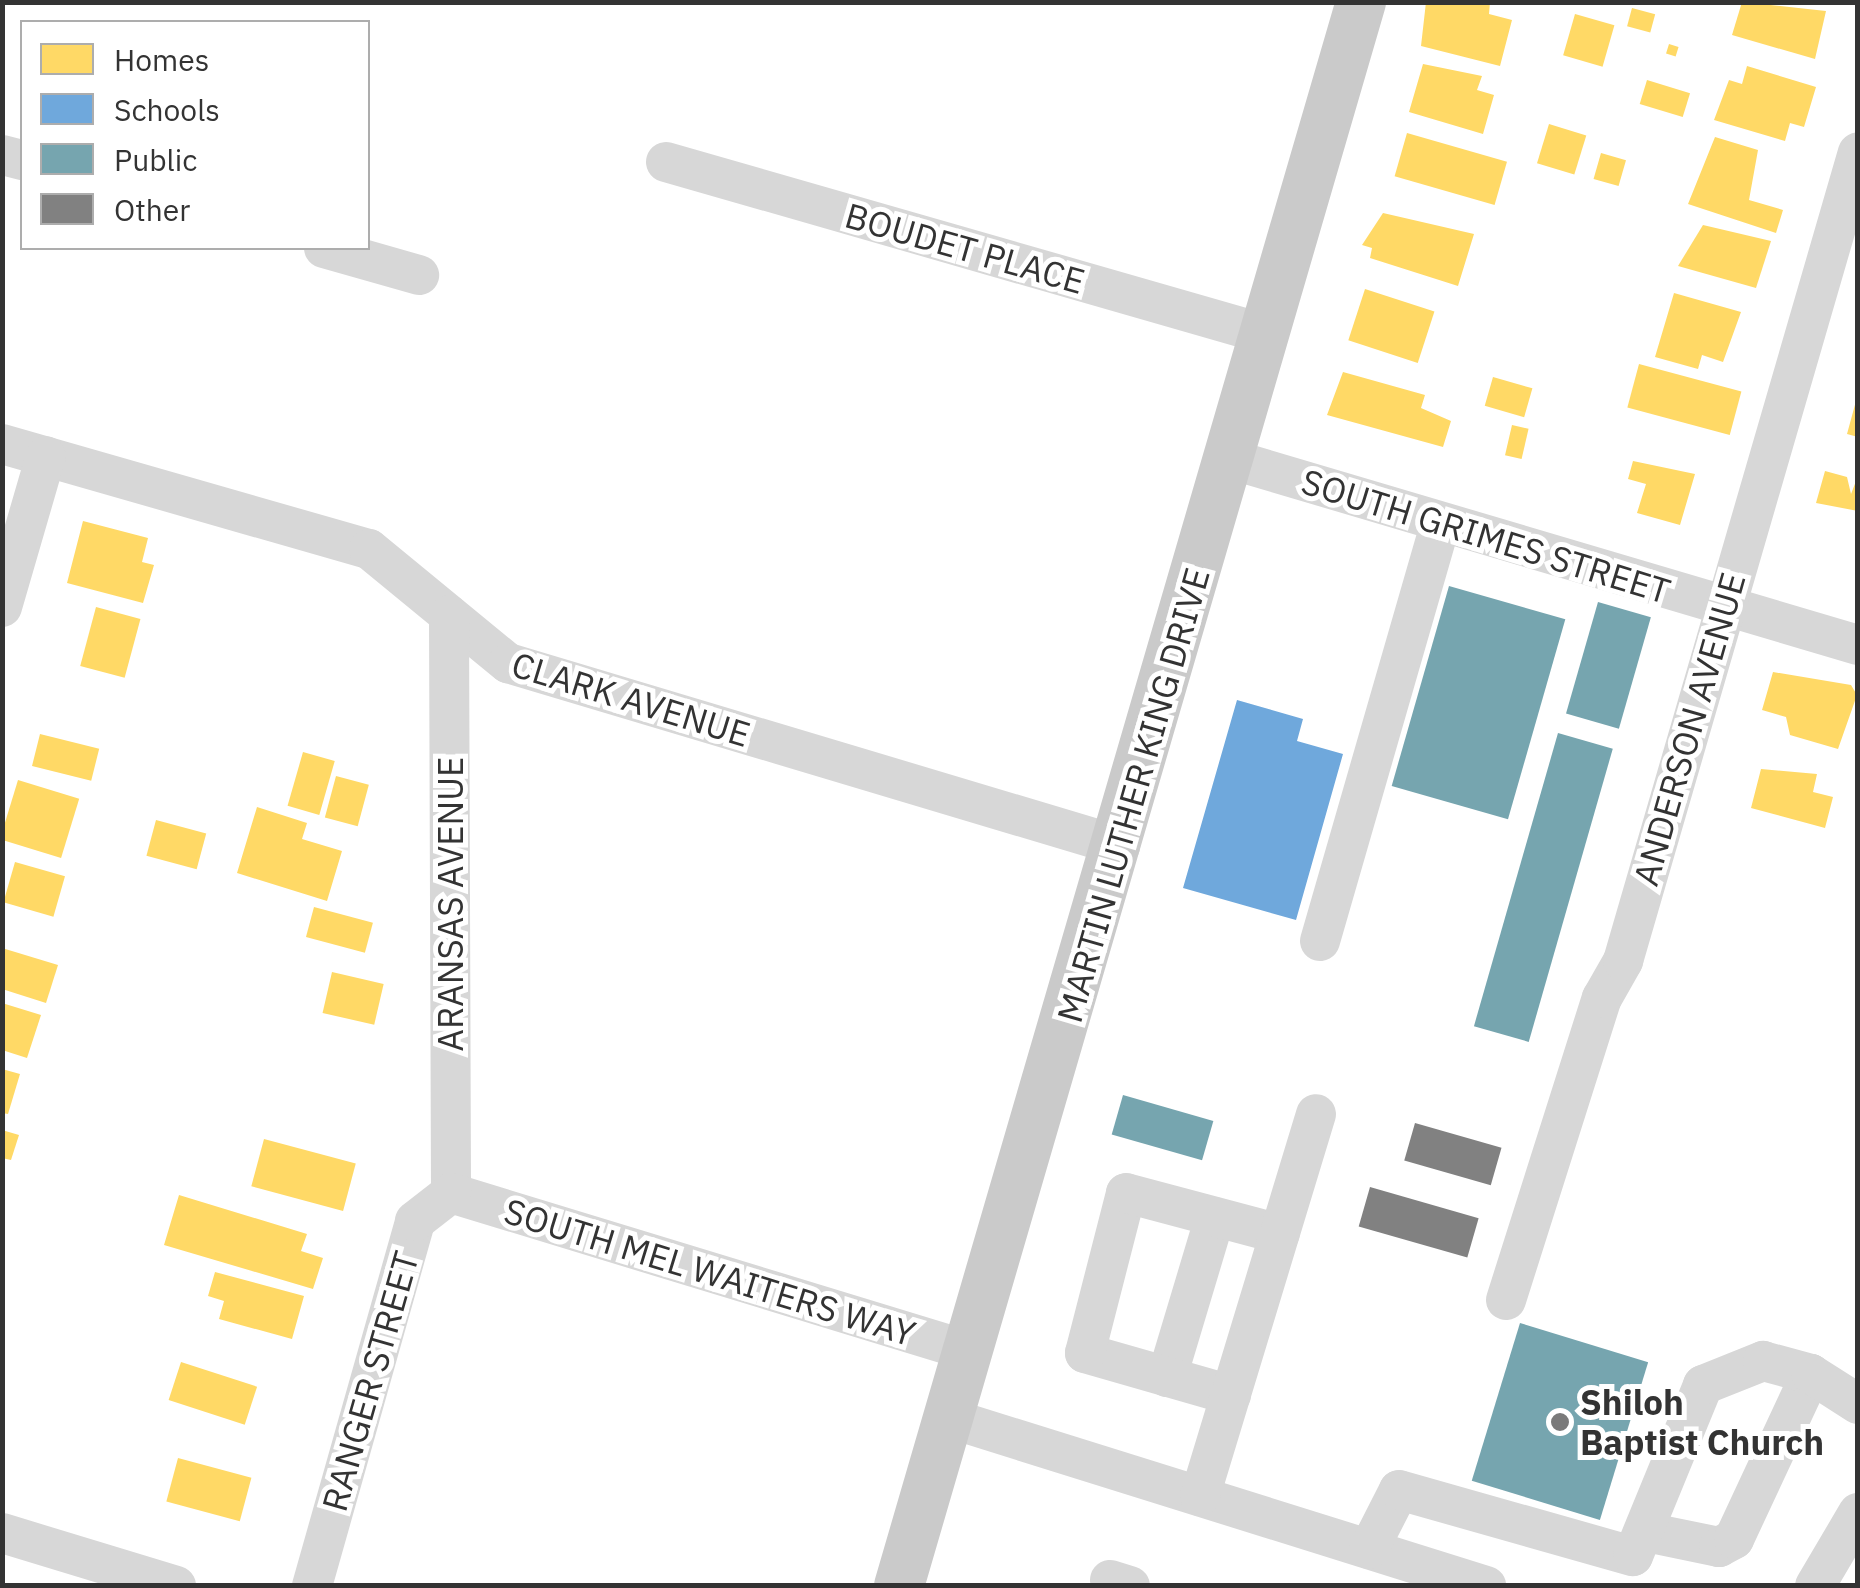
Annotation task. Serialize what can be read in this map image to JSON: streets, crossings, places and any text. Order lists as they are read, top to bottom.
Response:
{
  "streets": {
    "main road": ["MARTIN LUTHER KING DRIVE"],
    "street": [
      "BOUDET PLACE",
      "SOUTH GRIMES STREET",
      "CLARK AVENUE",
      "ANDERSON AVENUE",
      "ARANSAS AVENUE",
      "SOUTH MEL WAITERS WAY",
      "RANGER STREET"
    ]
  },
  "crossings": [
    ["BOUDET PLACE", "MARTIN LUTHER KING DRIVE"],
    ["SOUTH GRIMES STREET", "ANDERSON AVENUE"],
    ["SOUTH GRIMES STREET", "MARTIN LUTHER KING DRIVE"],
    ["CLARK AVENUE", "MARTIN LUTHER KING DRIVE"],
    ["CLARK AVENUE", "ARANSAS AVENUE"],
    ["MARTIN LUTHER KING DRIVE", "SOUTH MEL WAITERS WAY"],
    ["ARANSAS AVENUE", "SOUTH MEL WAITERS WAY"],
    ["ARANSAS AVENUE", "RANGER STREET"],
    ["SOUTH MEL WAITERS WAY", "RANGER STREET"]
  ],
  "places": ["Shiloh Baptist Church"],
  "legend": [
    "Homes",
    "Schools",
    "Public",
    "Other"
  ]
}
